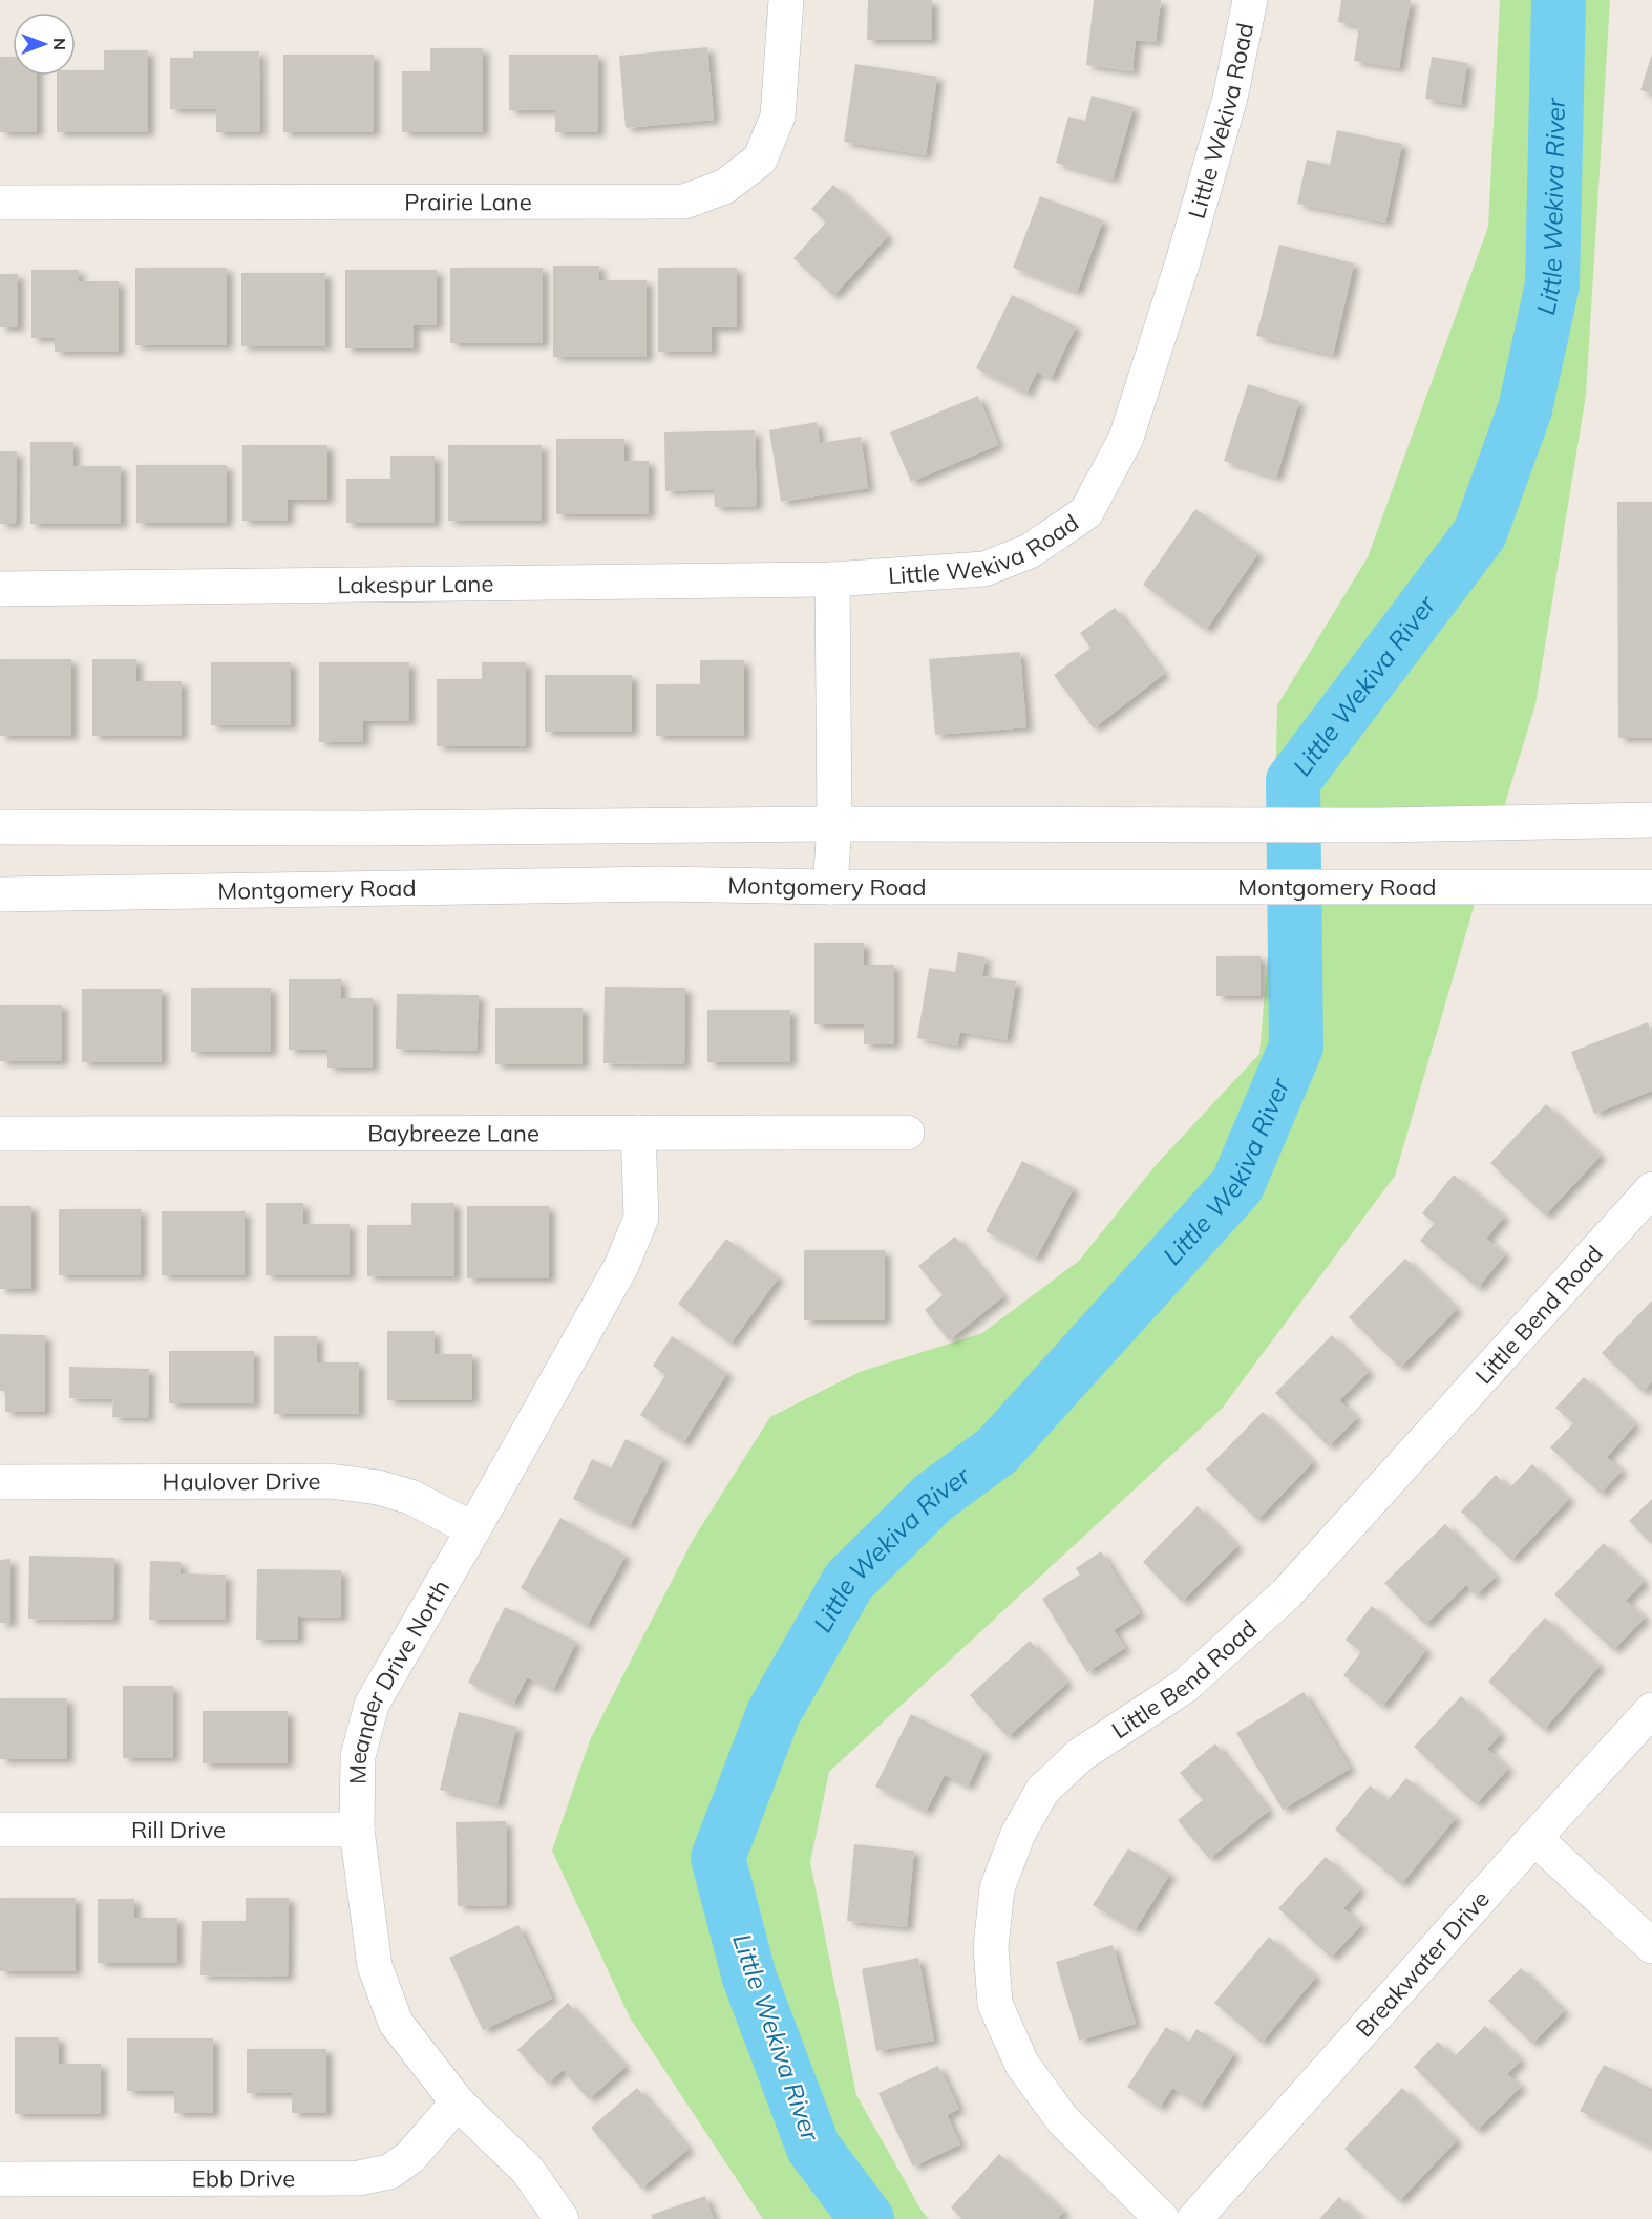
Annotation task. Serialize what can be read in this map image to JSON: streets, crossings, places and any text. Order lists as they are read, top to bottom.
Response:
{
  "streets": {
    "street": [
      "Little Wekiva Road",
      "Prairie Lane",
      "Lakespur Lane",
      "Montgomery Road",
      "Baybreeze Lane",
      "Little Bend Road",
      "Haulover Drive",
      "Meander Drive North",
      "Rill Drive",
      "Breakwater Drive",
      "Ebb Drive"
    ]
  },
  "crossings": [
    ["Little Wekiva Road", "Lakespur Lane"],
    ["Baybreeze Lane", "Meander Drive North"],
    ["Haulover Drive", "Meander Drive North"],
    ["Meander Drive North", "Rill Drive"],
    ["Meander Drive North", "Ebb Drive"]
  ],
  "water": ["Little Wekiva River"],
  "north": "right"
}
